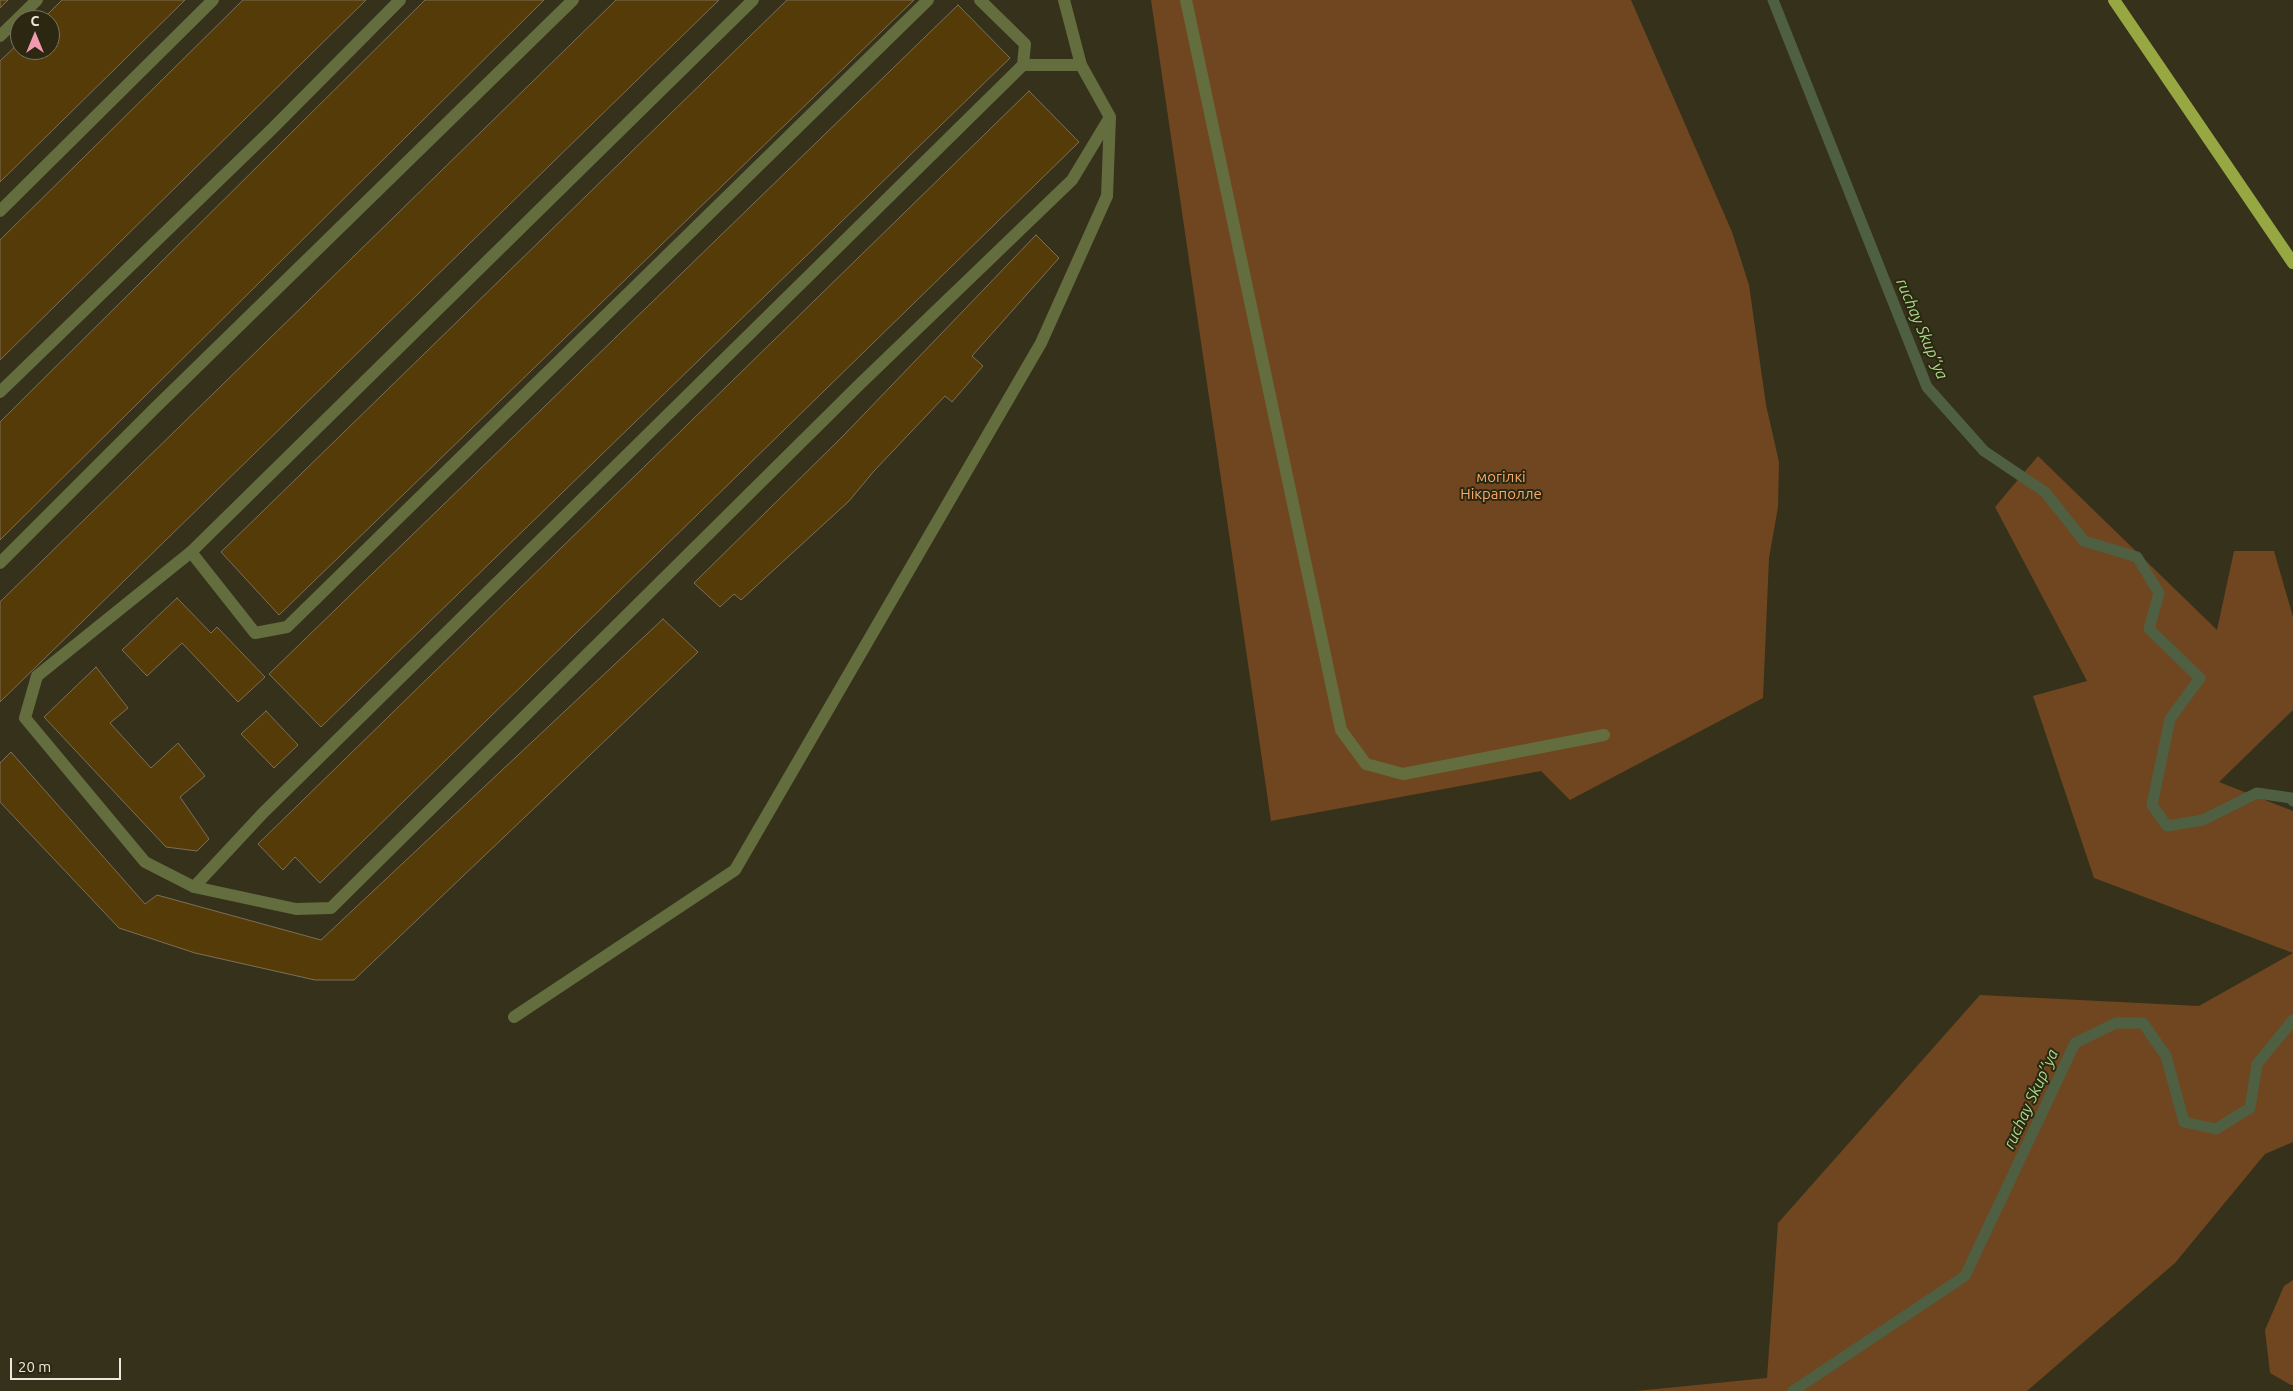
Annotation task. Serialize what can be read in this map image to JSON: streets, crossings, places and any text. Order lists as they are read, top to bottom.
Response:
{
  "water": ["ruchay Skup’’ya"],
  "parks": ["могілкі Нікраполле"],
  "scale_bar": "20 m",
  "north": "top"
}
